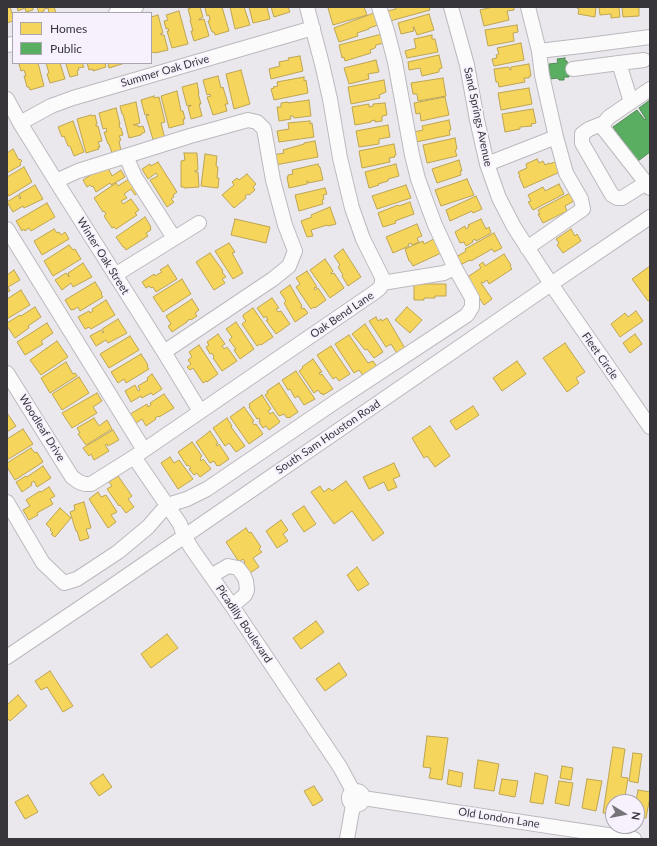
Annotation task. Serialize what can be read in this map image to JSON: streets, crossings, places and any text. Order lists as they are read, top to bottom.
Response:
{
  "streets": {
    "street": [
      "Summer Oak Drive",
      "Sand Springs Avenue",
      "Winter Oak Street",
      "Oak Bend Lane",
      "Fleet Circle",
      "Woodleaf Drive",
      "South Sam Houston Road",
      "Picadilly Boulevard",
      "Old London Lane"
    ]
  },
  "crossings": [
    ["Summer Oak Drive", "Winter Oak Street"],
    ["Summer Oak Drive", "Oak Bend Lane"],
    ["Sand Springs Avenue", "Fleet Circle"],
    ["Sand Springs Avenue", "South Sam Houston Road"],
    ["Winter Oak Street", "Oak Bend Lane"],
    ["Oak Bend Lane", "Woodleaf Drive"],
    ["Oak Bend Lane", "Picadilly Boulevard"],
    ["Fleet Circle", "South Sam Houston Road"],
    ["South Sam Houston Road", "Picadilly Boulevard"],
    ["Picadilly Boulevard", "Old London Lane"]
  ],
  "legend": ["Homes", "Public"],
  "north": "right"
}
